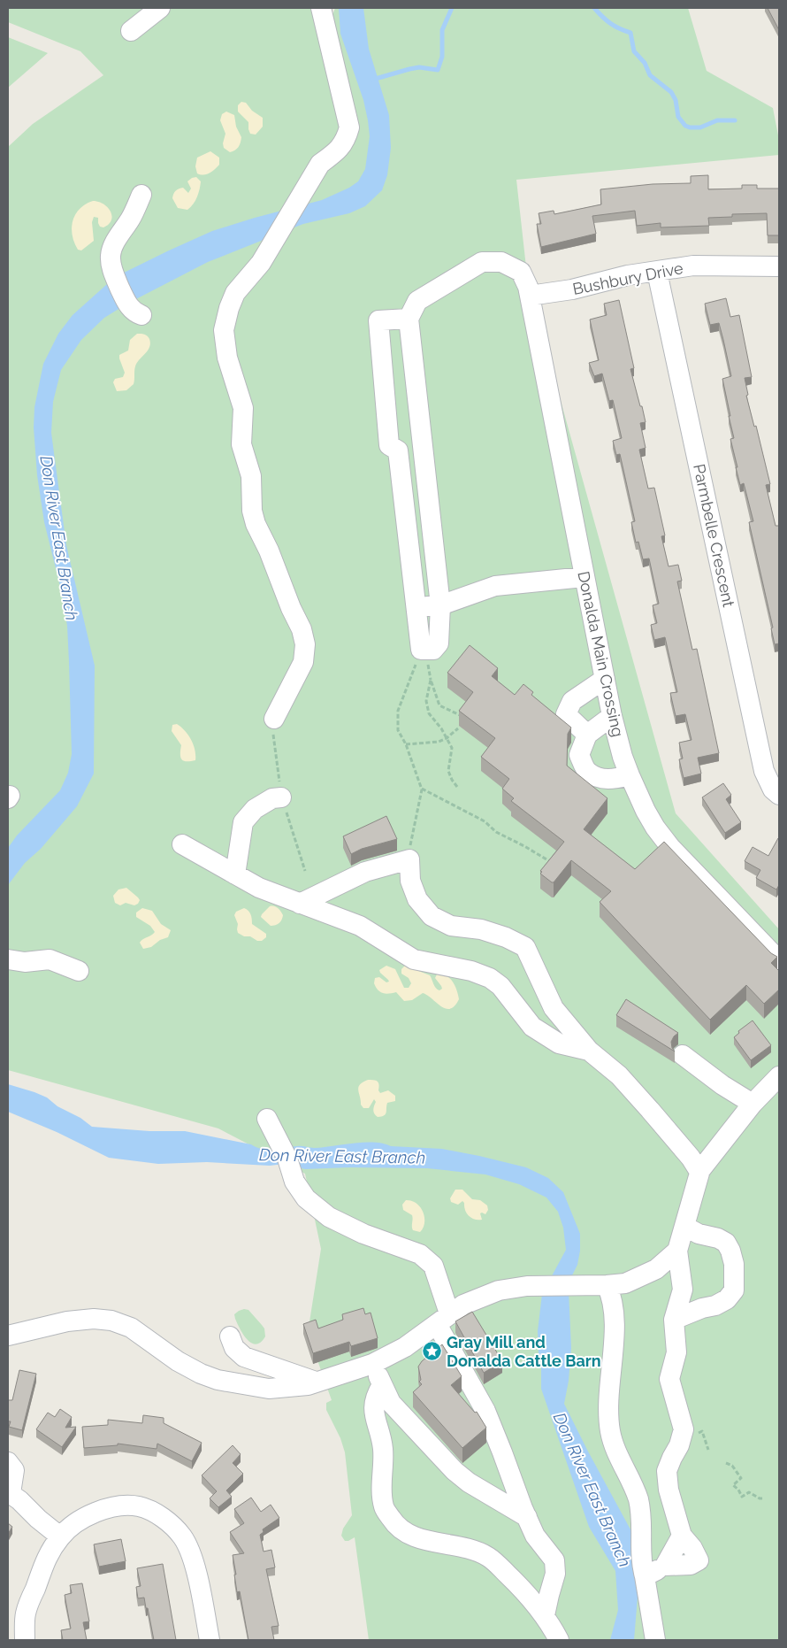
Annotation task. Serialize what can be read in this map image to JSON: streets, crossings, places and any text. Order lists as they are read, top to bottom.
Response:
{
  "streets": {
    "street": ["Bushbury Drive", "Parmbelle Crescent", "Donalda Main Crossing"]
  },
  "crossings": [
    ["Bushbury Drive", "Parmbelle Crescent"],
    ["Bushbury Drive", "Donalda Main Crossing"]
  ],
  "water": ["Don River East Branch"],
  "places": {
    "place": ["Gray Mill and Donalda Cattle Barn"]
  }
}
